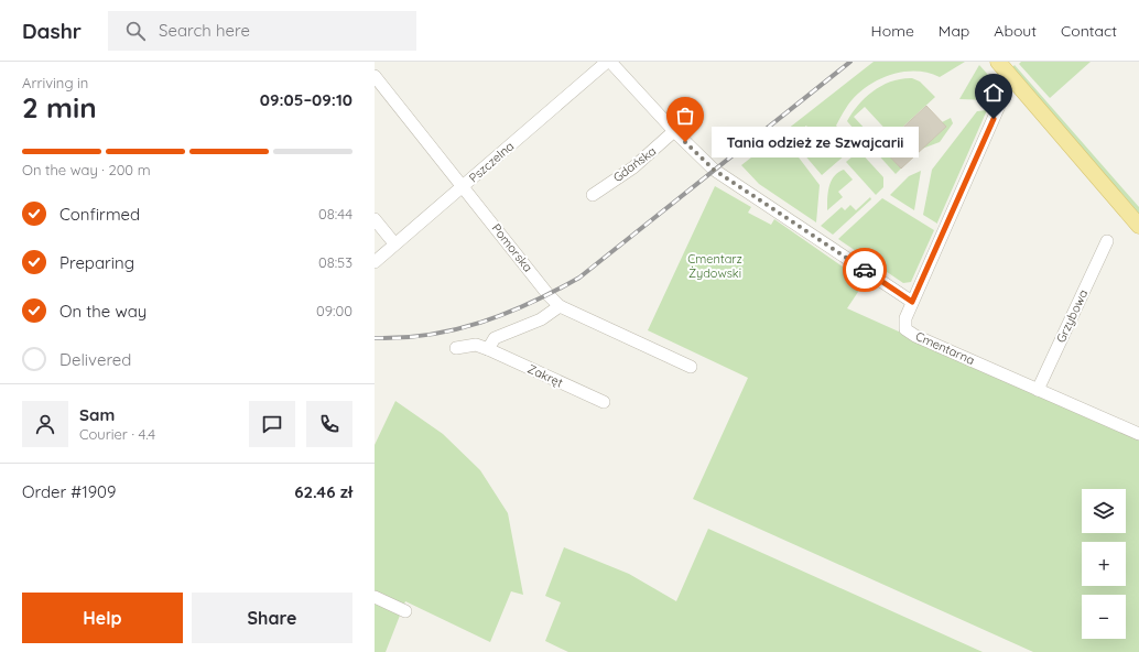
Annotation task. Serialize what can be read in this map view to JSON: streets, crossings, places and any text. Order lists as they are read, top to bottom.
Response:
{
  "streets": {
    "street": [
      "Pszczelna",
      "Gdańska",
      "Pomorska",
      "Grzybowa",
      "Cmentarna",
      "Zakręt"
    ]
  },
  "crossings": [
    ["Pszczelna", "Pomorska"],
    ["Grzybowa", "Cmentarna"]
  ],
  "parks": ["Cmentarz Żydowski"],
  "places": ["Tania odzież ze Szwajcarii"],
  "page": {
    "header": "Dashr",
    "search": "Search here",
    "nav": [
      "Home",
      "Map",
      "About",
      "Contact"
    ],
    "heading": ["2 min", "Arriving in", "09:05–09:10"],
    "panel": [
      "Sam",
      "Courier · 4.4",
      "Order #1909",
      "62.46 zł"
    ],
    "bubble": "Tania odzież ze Szwajcarii",
    "bar": "On the way · 200 m",
    "list": [
      ["Confirmed", "08:44"],
      ["Preparing", "08:53"],
      ["On the way", "09:00"],
      "Delivered"
    ],
    "map_buttons": ["+", "−"],
    "buttons": ["Help", "Share"]
  }
}
